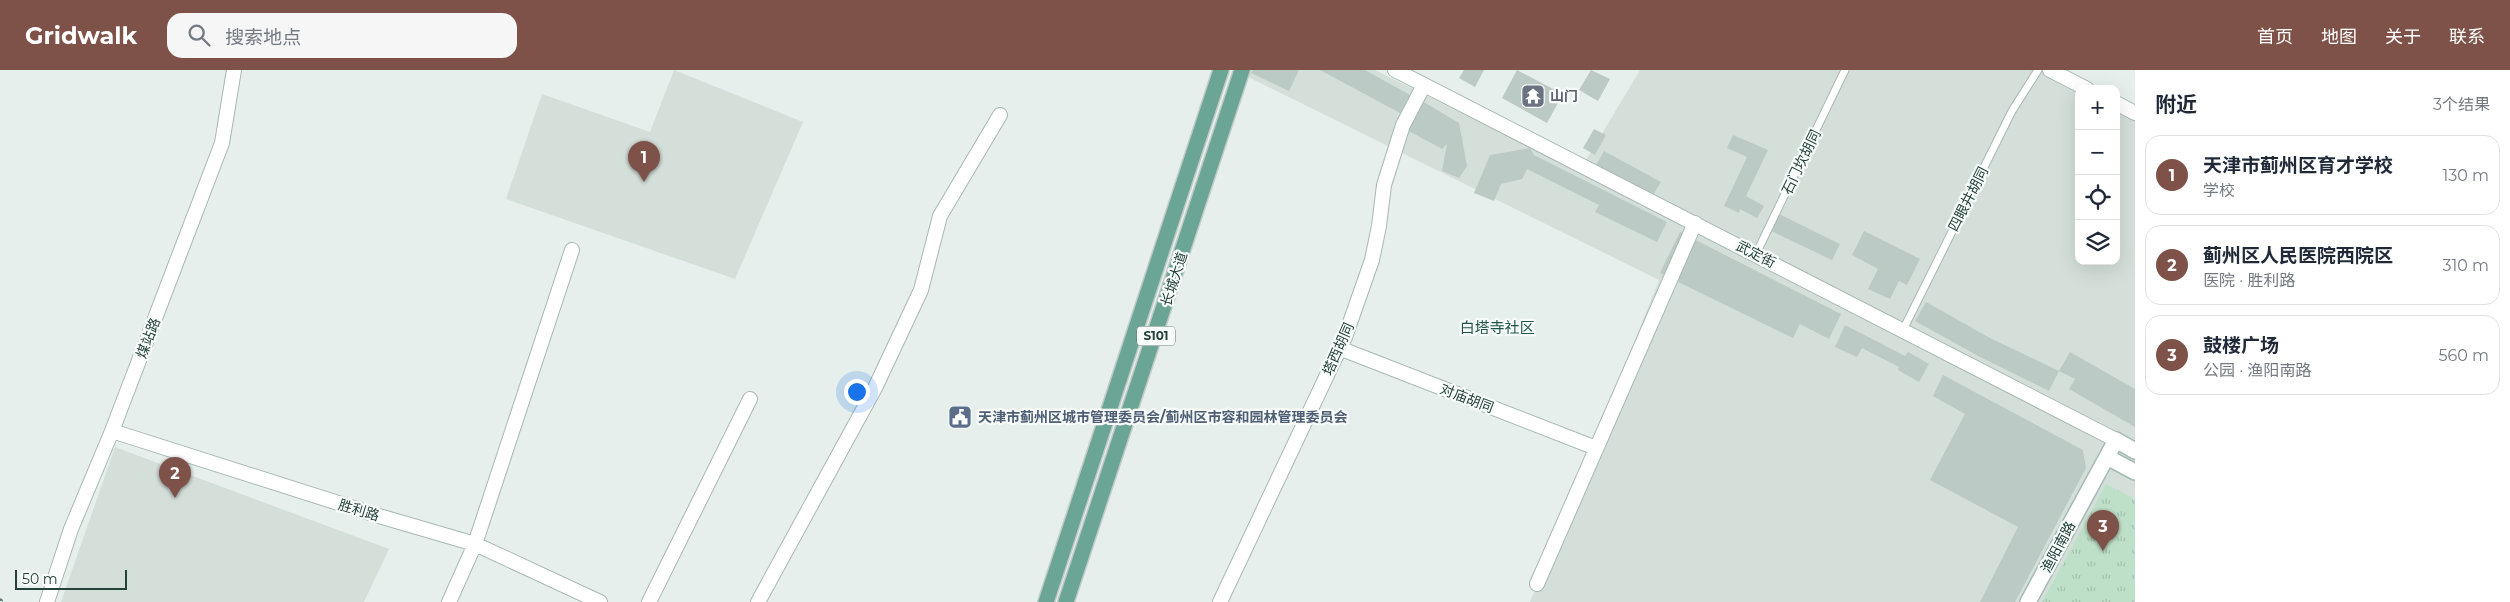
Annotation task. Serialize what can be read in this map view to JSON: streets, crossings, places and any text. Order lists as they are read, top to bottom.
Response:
{
  "streets": {
    "main road": ["长城大道", "S101"],
    "street": [
      "武定街",
      "煤站路",
      "塔西胡同",
      "对庙胡同",
      "胜利路",
      "渔阳南路"
    ],
    "lane": ["石门坎胡同", "四眼井胡同"]
  },
  "crossings": [
    ["石门坎胡同", "武定街"],
    ["四眼井胡同", "武定街"],
    ["武定街", "塔西胡同"],
    ["武定街", "渔阳南路"],
    ["煤站路", "胜利路"],
    ["塔西胡同", "对庙胡同"]
  ],
  "districts": ["白塔寺社区"],
  "places": {
    "temple": ["山门"],
    "public building": ["天津市蓟州区城市管理委员会/蓟州区市容和园林管理委员会"]
  },
  "scale_bar": "50 m",
  "page": {
    "header": "Gridwalk",
    "search": "搜索地点",
    "nav": [
      "首页",
      "地图",
      "关于",
      "联系"
    ],
    "heading": ["附近", "3个结果"],
    "map_buttons": ["+", "−"],
    "list": [
      {
        "mark": "1",
        "name": "天津市蓟州区育才学校",
        "note": "学校",
        "value": "130 m"
      },
      {
        "mark": "2",
        "name": "蓟州区人民医院西院区",
        "note": "医院 · 胜利路",
        "value": "310 m"
      },
      {
        "mark": "3",
        "name": "鼓楼广场",
        "note": "公园 · 渔阳南路",
        "value": "560 m"
      }
    ],
    "pins": ["1", "2", "3"],
    "scale": "50 m"
  }
}
